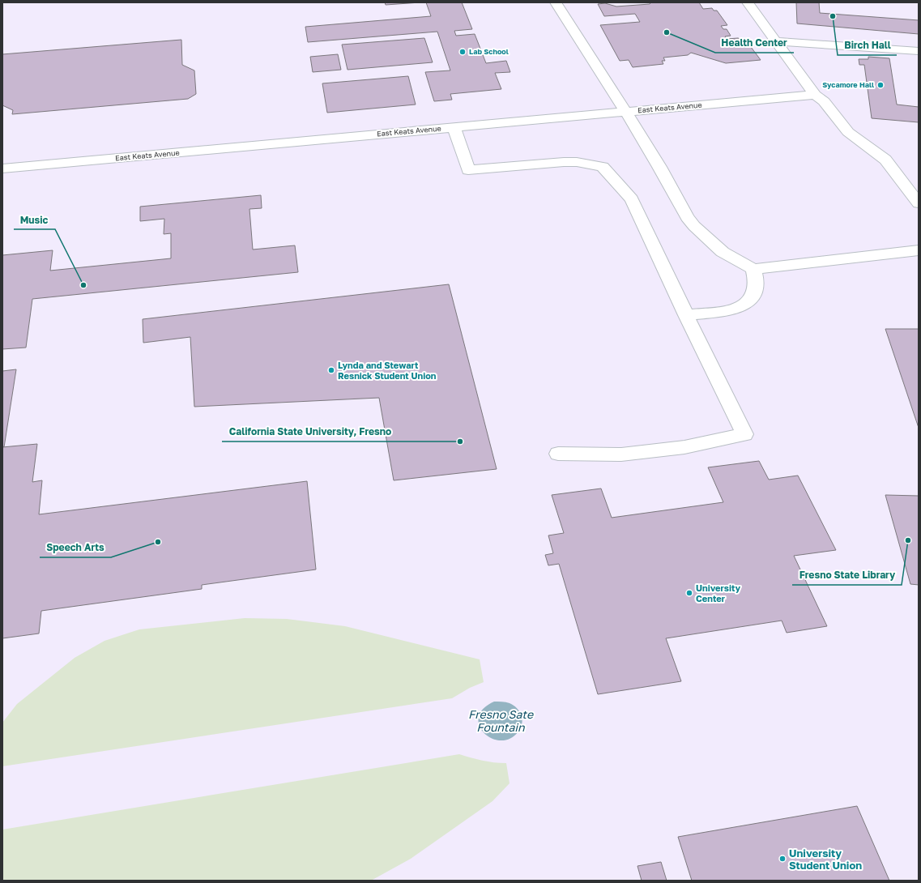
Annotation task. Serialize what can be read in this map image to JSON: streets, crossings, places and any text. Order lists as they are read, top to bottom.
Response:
{
  "streets": {
    "street": ["East Keats Avenue"]
  },
  "water": ["Fresno Sate Fountain"],
  "places": [
    "Birch Hall",
    "Health Center",
    "Lab School",
    "Sycamore Hall",
    "Music",
    "Lynda and Stewart Resnick Student Union",
    "California State University, Fresno",
    "Fresno State Library",
    "Speech Arts",
    "University Center",
    "University Student Union"
  ]
}
